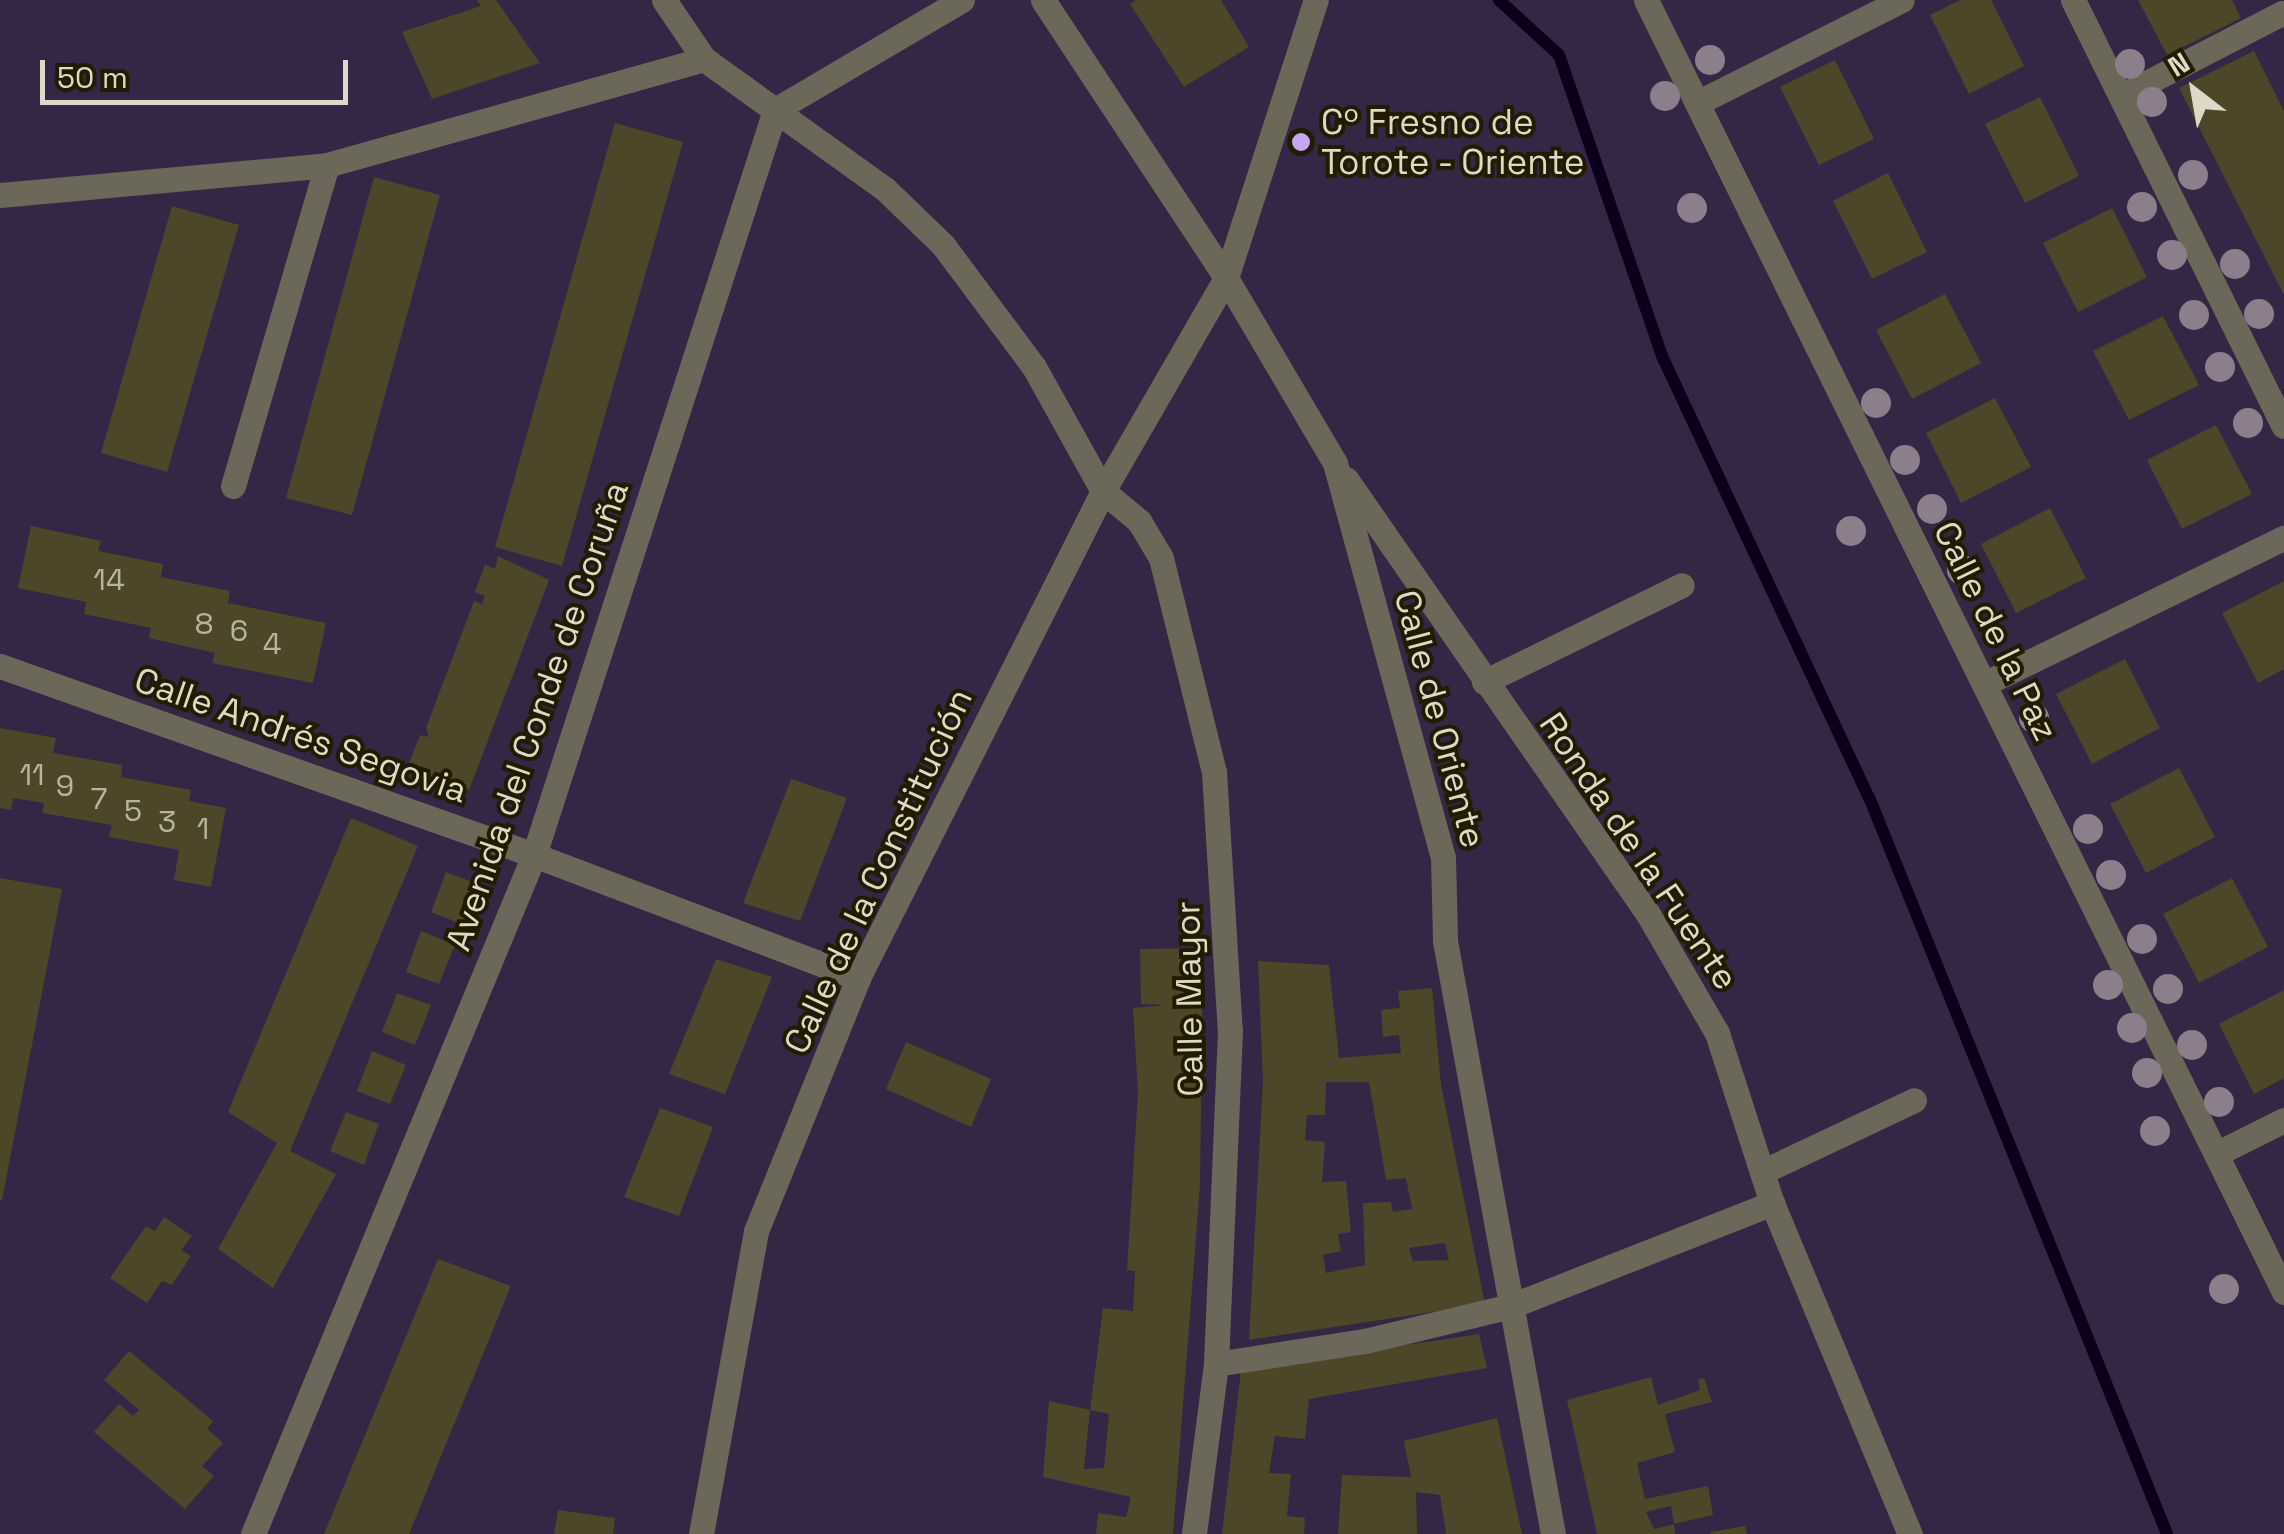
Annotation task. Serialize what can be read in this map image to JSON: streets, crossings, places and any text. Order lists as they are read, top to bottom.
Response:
{
  "streets": {
    "street": [
      "Calle de la Paz",
      "Avenida del Conde de Coruña",
      "Calle de Oriente",
      "Calle Andrés Segovia",
      "Ronda de la Fuente",
      "Calle de la Constitución",
      "Calle Mayor"
    ]
  },
  "crossings": [
    ["Avenida del Conde de Coruña", "Calle Andrés Segovia"],
    ["Avenida del Conde de Coruña", "Calle Mayor"],
    ["Calle de Oriente", "Ronda de la Fuente"],
    ["Calle de Oriente", "Calle de la Constitución"],
    ["Calle Andrés Segovia", "Calle de la Constitución"],
    ["Calle de la Constitución", "Calle Mayor"]
  ],
  "places": ["Cº Fresno de Torote - Oriente"],
  "house_numbers": [
    "14",
    "8",
    "6",
    "4",
    "11",
    "9",
    "7",
    "5",
    "3",
    "1"
  ],
  "scale_bar": "50 m",
  "north": "top left"
}
